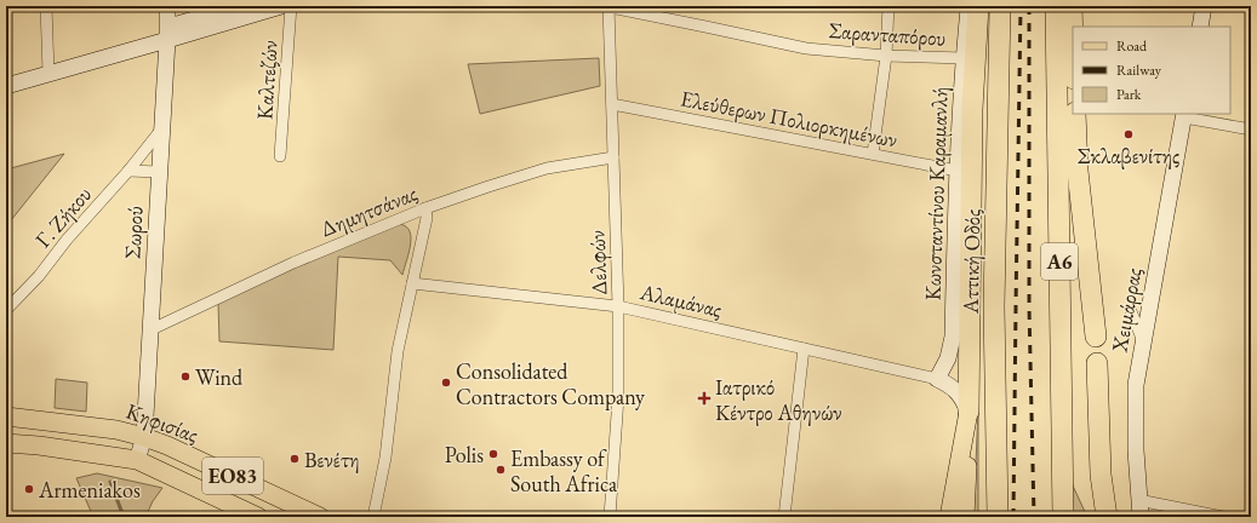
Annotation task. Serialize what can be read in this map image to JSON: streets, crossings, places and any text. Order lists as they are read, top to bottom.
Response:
{
  "streets": {
    "highway": ["Αττική Οδός", "Α6"],
    "main road": ["Κηφισίας", "ΕΟ83"],
    "street": [
      "Σαρανταπόρου",
      "Καλτεζών",
      "Ελεύθερων Πολιορκημένων",
      "Κωνσταντίνου Καραμανλή",
      "Δημητσάνας",
      "Γ. Ζήκου",
      "Σωρού",
      "Δελφών",
      "Αλαμάνας",
      "Χειμάρρας"
    ]
  },
  "crossings": [
    ["Σαρανταπόρου", "Κωνσταντίνου Καραμανλή"],
    ["Σαρανταπόρου", "Δελφών"],
    ["Ελεύθερων Πολιορκημένων", "Κωνσταντίνου Καραμανλή"],
    ["Ελεύθερων Πολιορκημένων", "Δελφών"],
    ["Κωνσταντίνου Καραμανλή", "Αλαμάνας"],
    ["Δημητσάνας", "Σωρού"],
    ["Δημητσάνας", "Δελφών"],
    ["Γ. Ζήκου", "Σωρού"],
    ["Σωρού", "Κηφισίας"],
    ["Δελφών", "Αλαμάνας"]
  ],
  "places": {
    "other": [
      "Σκλαβενίτης",
      "Wind",
      "Consolidated Contractors Company",
      "Polis",
      "Βενέτη",
      "Embassy of South Africa",
      "Armeniakos"
    ],
    "health": ["Ιατρικό Κέντρο Αθηνών"]
  },
  "legend": ["Road", "Railway", "Park"]
}
